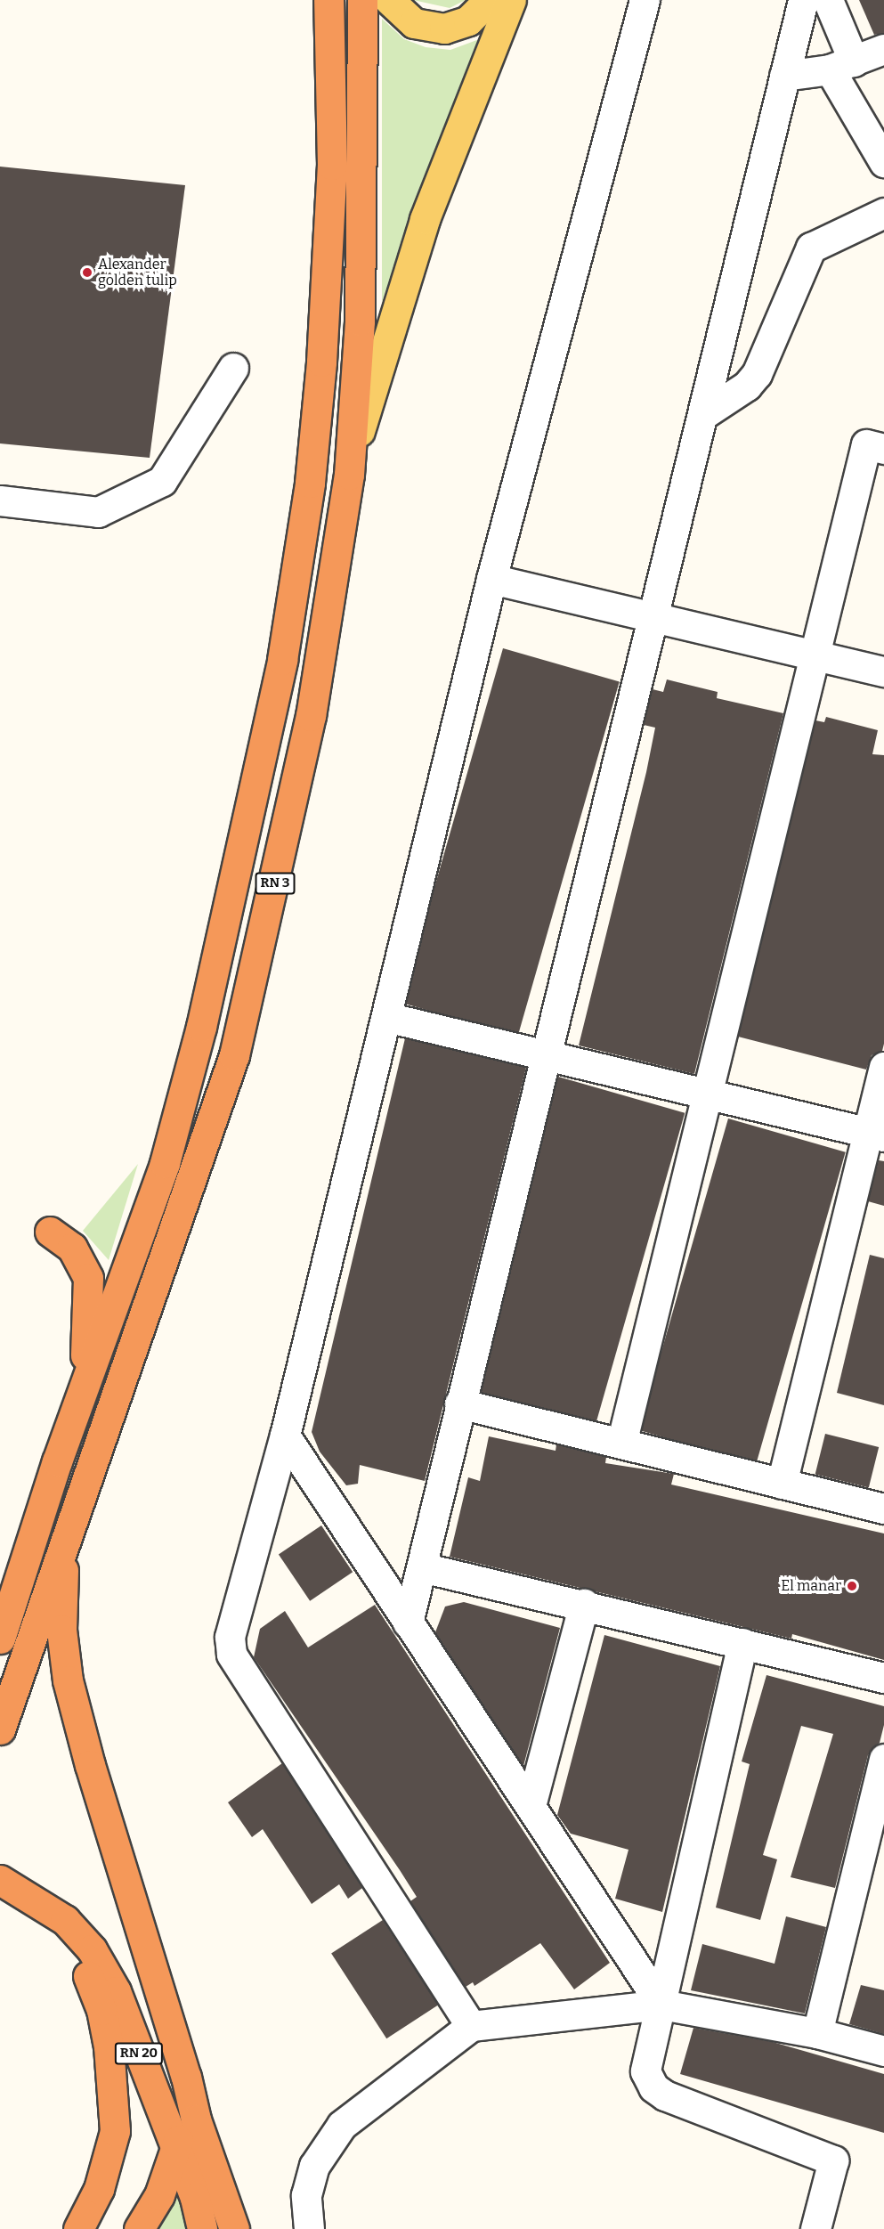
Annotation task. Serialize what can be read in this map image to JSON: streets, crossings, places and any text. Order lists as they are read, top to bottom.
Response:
{
  "streets": {
    "highway": ["RN 3", "RN 20"]
  },
  "places": ["Alexander golden tulip", "El manar"]
}
